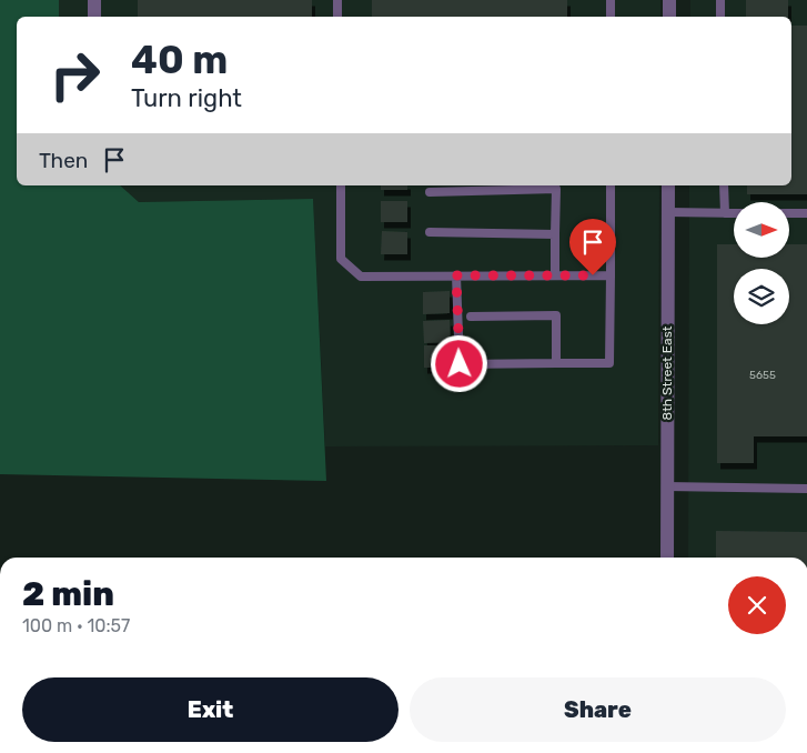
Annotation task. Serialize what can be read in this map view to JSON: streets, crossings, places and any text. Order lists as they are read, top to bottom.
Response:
{
  "streets": {
    "street": ["8th Street East"]
  },
  "house_numbers": ["5655"],
  "north": "right",
  "page": {
    "turn": ["40 m", "Turn right"],
    "then": "Then",
    "heading": ["2 min", "100 m · 10:57"],
    "buttons": ["Exit", "Share"]
  }
}
